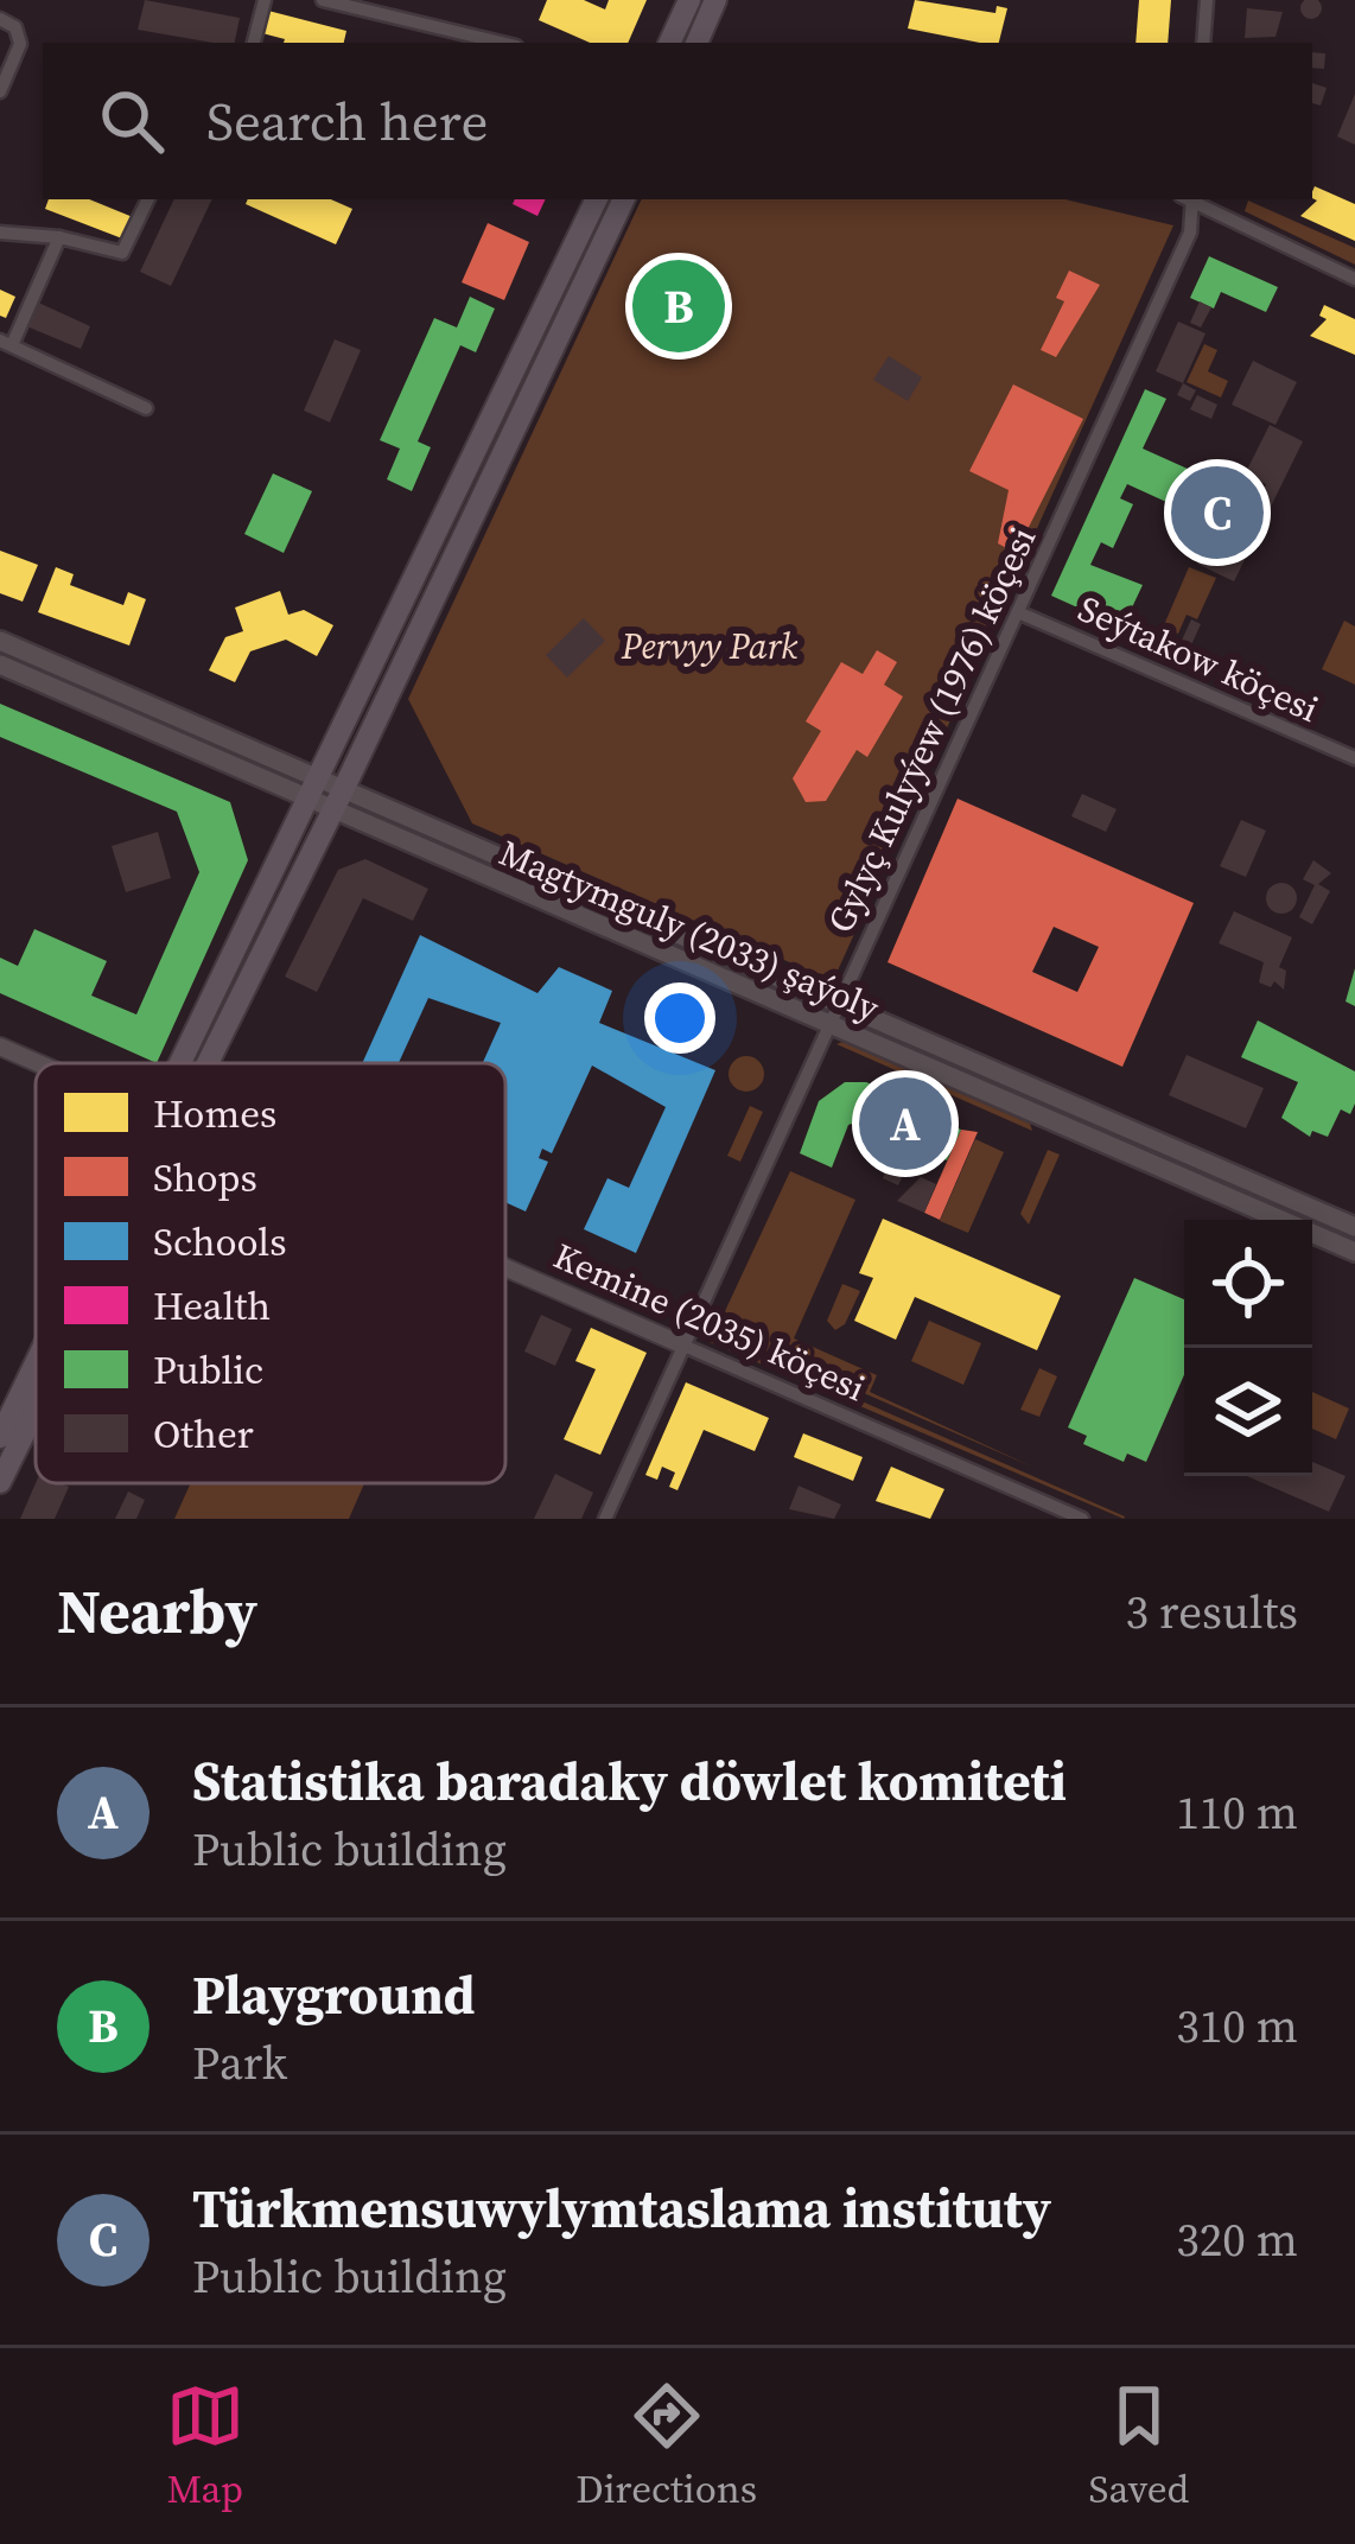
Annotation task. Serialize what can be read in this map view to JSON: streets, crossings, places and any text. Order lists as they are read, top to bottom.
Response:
{
  "streets": {
    "main road": ["Magtymguly (2033) şaýoly"],
    "street": ["Seýtakow köçesi", "Gylyç Kulyýew (1976) köçesi", "Kemine (2035) köçesi"]
  },
  "crossings": [
    ["Seýtakow köçesi", "Gylyç Kulyýew (1976) köçesi"],
    ["Gylyç Kulyýew (1976) köçesi", "Magtymguly (2033) şaýoly"],
    ["Gylyç Kulyýew (1976) köçesi", "Kemine (2035) köçesi"]
  ],
  "parks": ["Pervyy Park"],
  "legend": [
    "Homes",
    "Shops",
    "Schools",
    "Health",
    "Public",
    "Other"
  ],
  "page": {
    "search": "Search here",
    "pins": ["B", "C", "A"],
    "heading": ["Nearby", "3 results"],
    "list": [
      {
        "mark": "A",
        "name": "Statistika baradaky döwlet komiteti",
        "note": "Public building",
        "value": "110 m"
      },
      {
        "mark": "B",
        "name": "Playground",
        "note": "Park",
        "value": "310 m"
      },
      {
        "mark": "C",
        "name": "Türkmensuwylymtaslama instituty",
        "note": "Public building",
        "value": "320 m"
      }
    ],
    "nav": ["Map", "Directions", "Saved"]
  }
}
